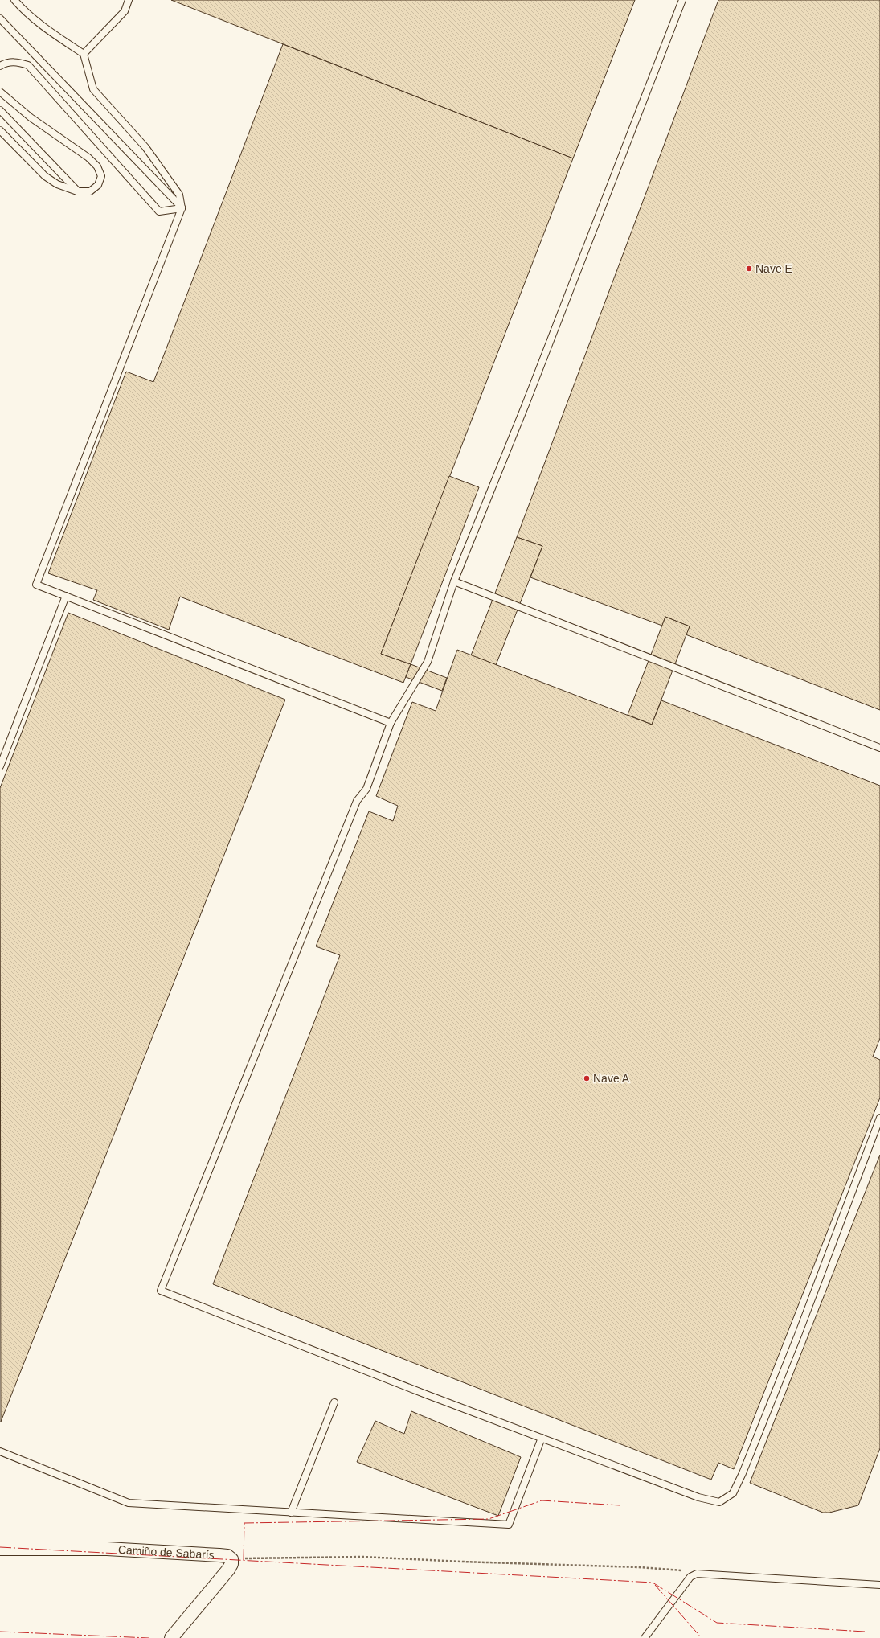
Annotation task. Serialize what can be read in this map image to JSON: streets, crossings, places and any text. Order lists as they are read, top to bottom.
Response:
{
  "streets": {
    "street": ["Camiño de Sabarís"]
  },
  "places": ["Nave E", "Nave A"]
}
